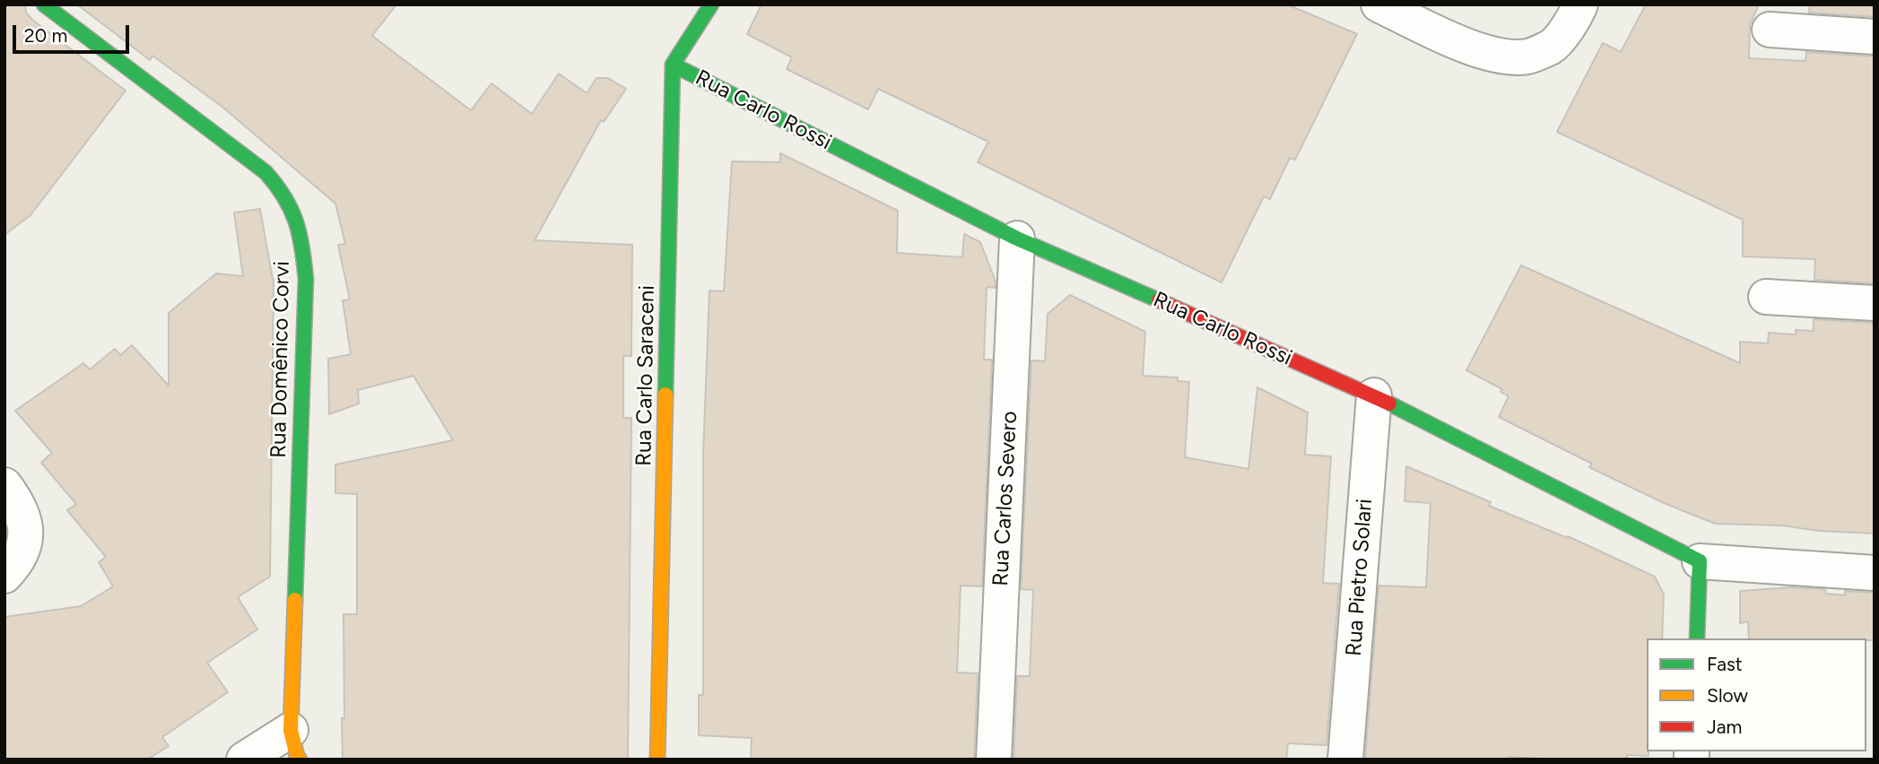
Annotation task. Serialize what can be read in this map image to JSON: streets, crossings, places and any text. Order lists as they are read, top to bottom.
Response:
{
  "streets": {
    "street": [
      "Rua Carlo Rossi",
      "Rua Domênico Corvi",
      "Rua Carlo Saraceni",
      "Rua Carlos Severo",
      "Rua Pietro Solari"
    ]
  },
  "crossings": [
    ["Rua Carlo Rossi", "Rua Carlo Saraceni"],
    ["Rua Carlo Rossi", "Rua Carlos Severo"],
    ["Rua Carlo Rossi", "Rua Pietro Solari"]
  ],
  "legend": ["Fast", "Slow", "Jam"],
  "scale_bar": "20 m"
}
